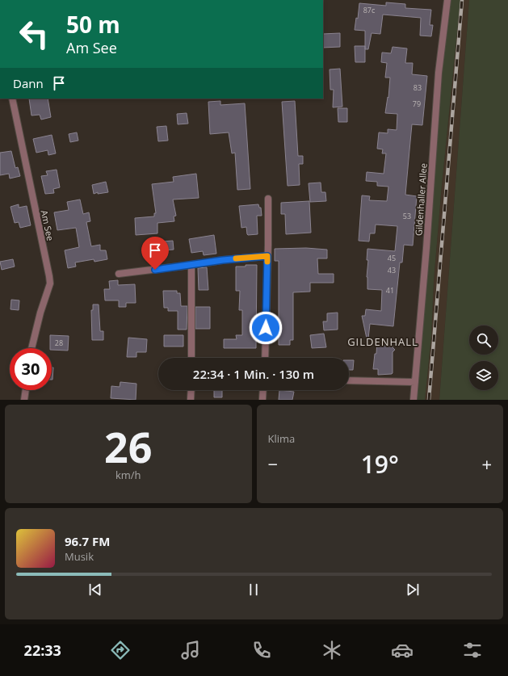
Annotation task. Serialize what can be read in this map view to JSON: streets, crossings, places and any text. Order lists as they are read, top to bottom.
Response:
{
  "streets": {
    "street": ["Gildenhaller Allee", "Am See"]
  },
  "districts": ["GILDENHALL"],
  "house_numbers": [
    "87c",
    "83",
    "79",
    "53",
    "45",
    "43",
    "41",
    "28"
  ],
  "page": {
    "turn": ["50 m", "Am See"],
    "then": "Dann",
    "limit": "30",
    "trip": "22:34 · 1 Min. · 130 m",
    "tile": [
      ["26", "km/h"],
      "Klima"
    ],
    "heat": ["−", "19°", "+"],
    "song": ["96.7 FM", "Musik"],
    "tabs": "22:33"
  }
}
